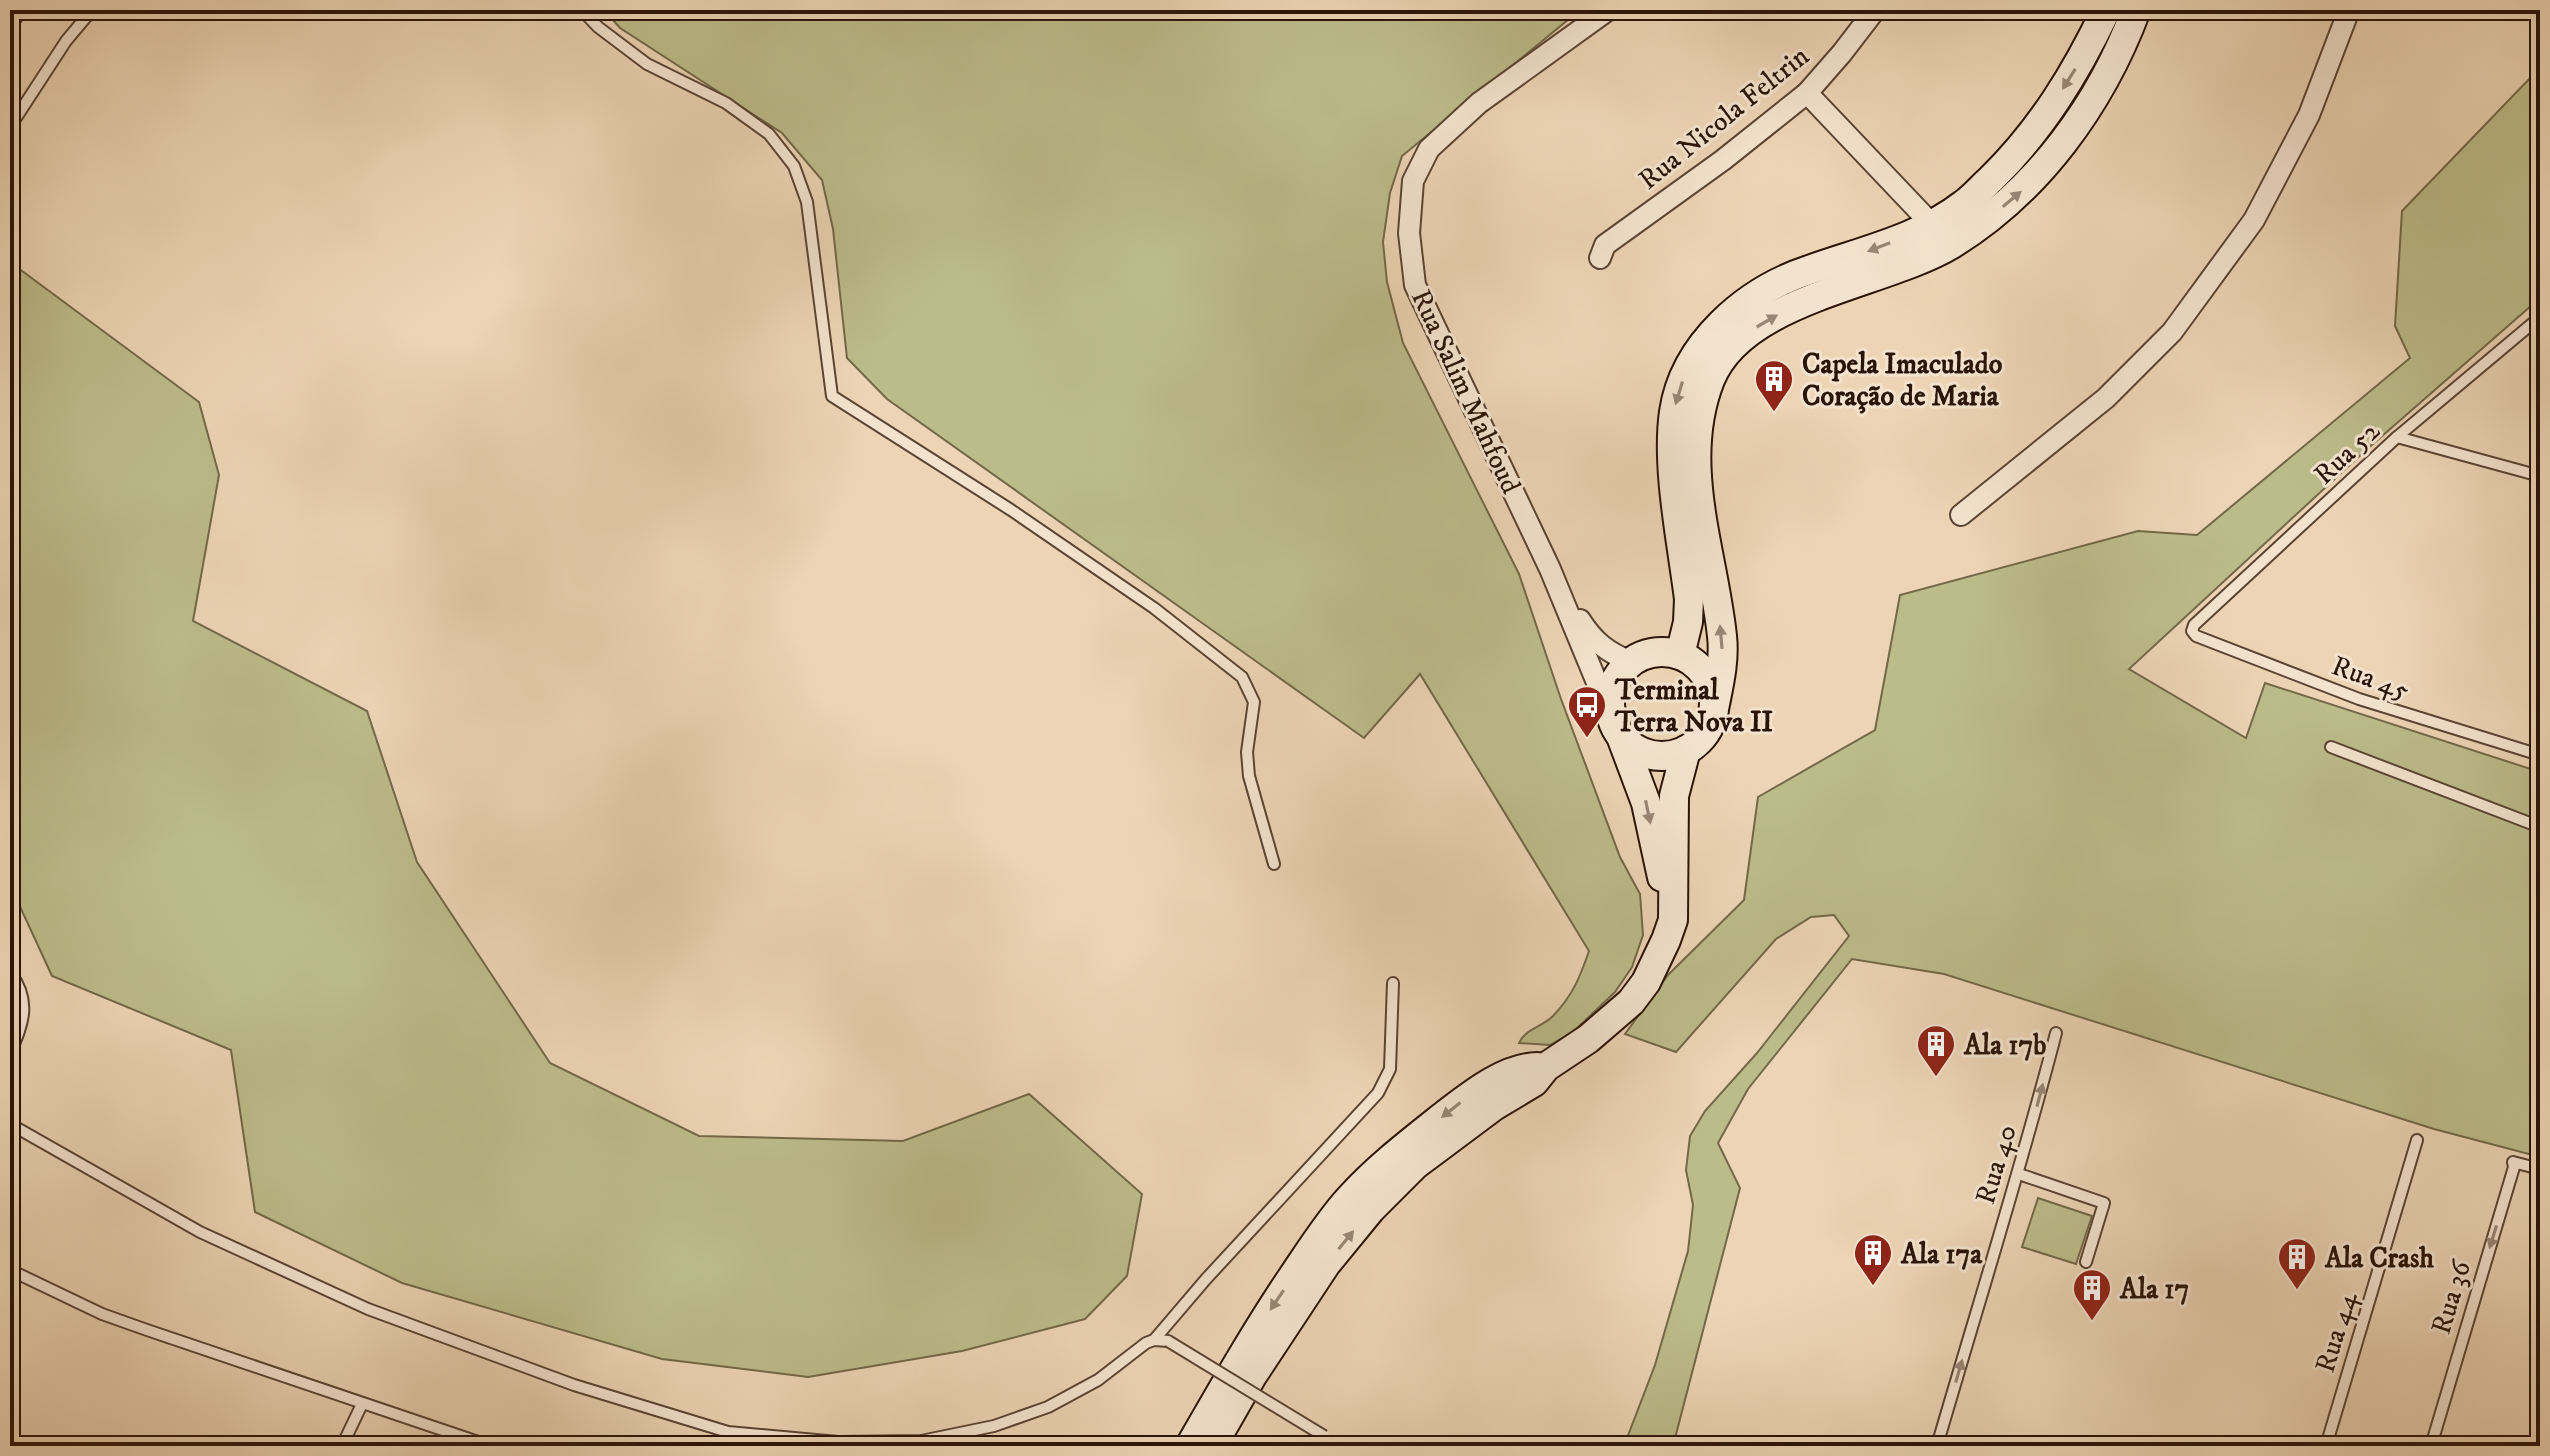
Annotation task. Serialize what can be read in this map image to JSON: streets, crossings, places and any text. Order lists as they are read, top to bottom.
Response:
{
  "streets": {
    "street": ["Rua Nicola Feltrin", "Rua Salim Mahfoud"],
    "lane": [
      "Rua 52",
      "Rua 45",
      "Rua 40",
      "Rua 36",
      "Rua 44"
    ]
  },
  "crossings": [
    ["Rua 52", "Rua 45"]
  ],
  "one_way": ["Rua 40", "Rua 36"],
  "places": {
    "building": [
      "Capela Imaculado Coração de Maria",
      "Ala 17b",
      "Ala 17a",
      "Ala Crash",
      "Ala 17"
    ],
    "bus stop": ["Terminal Terra Nova II"]
  }
}
